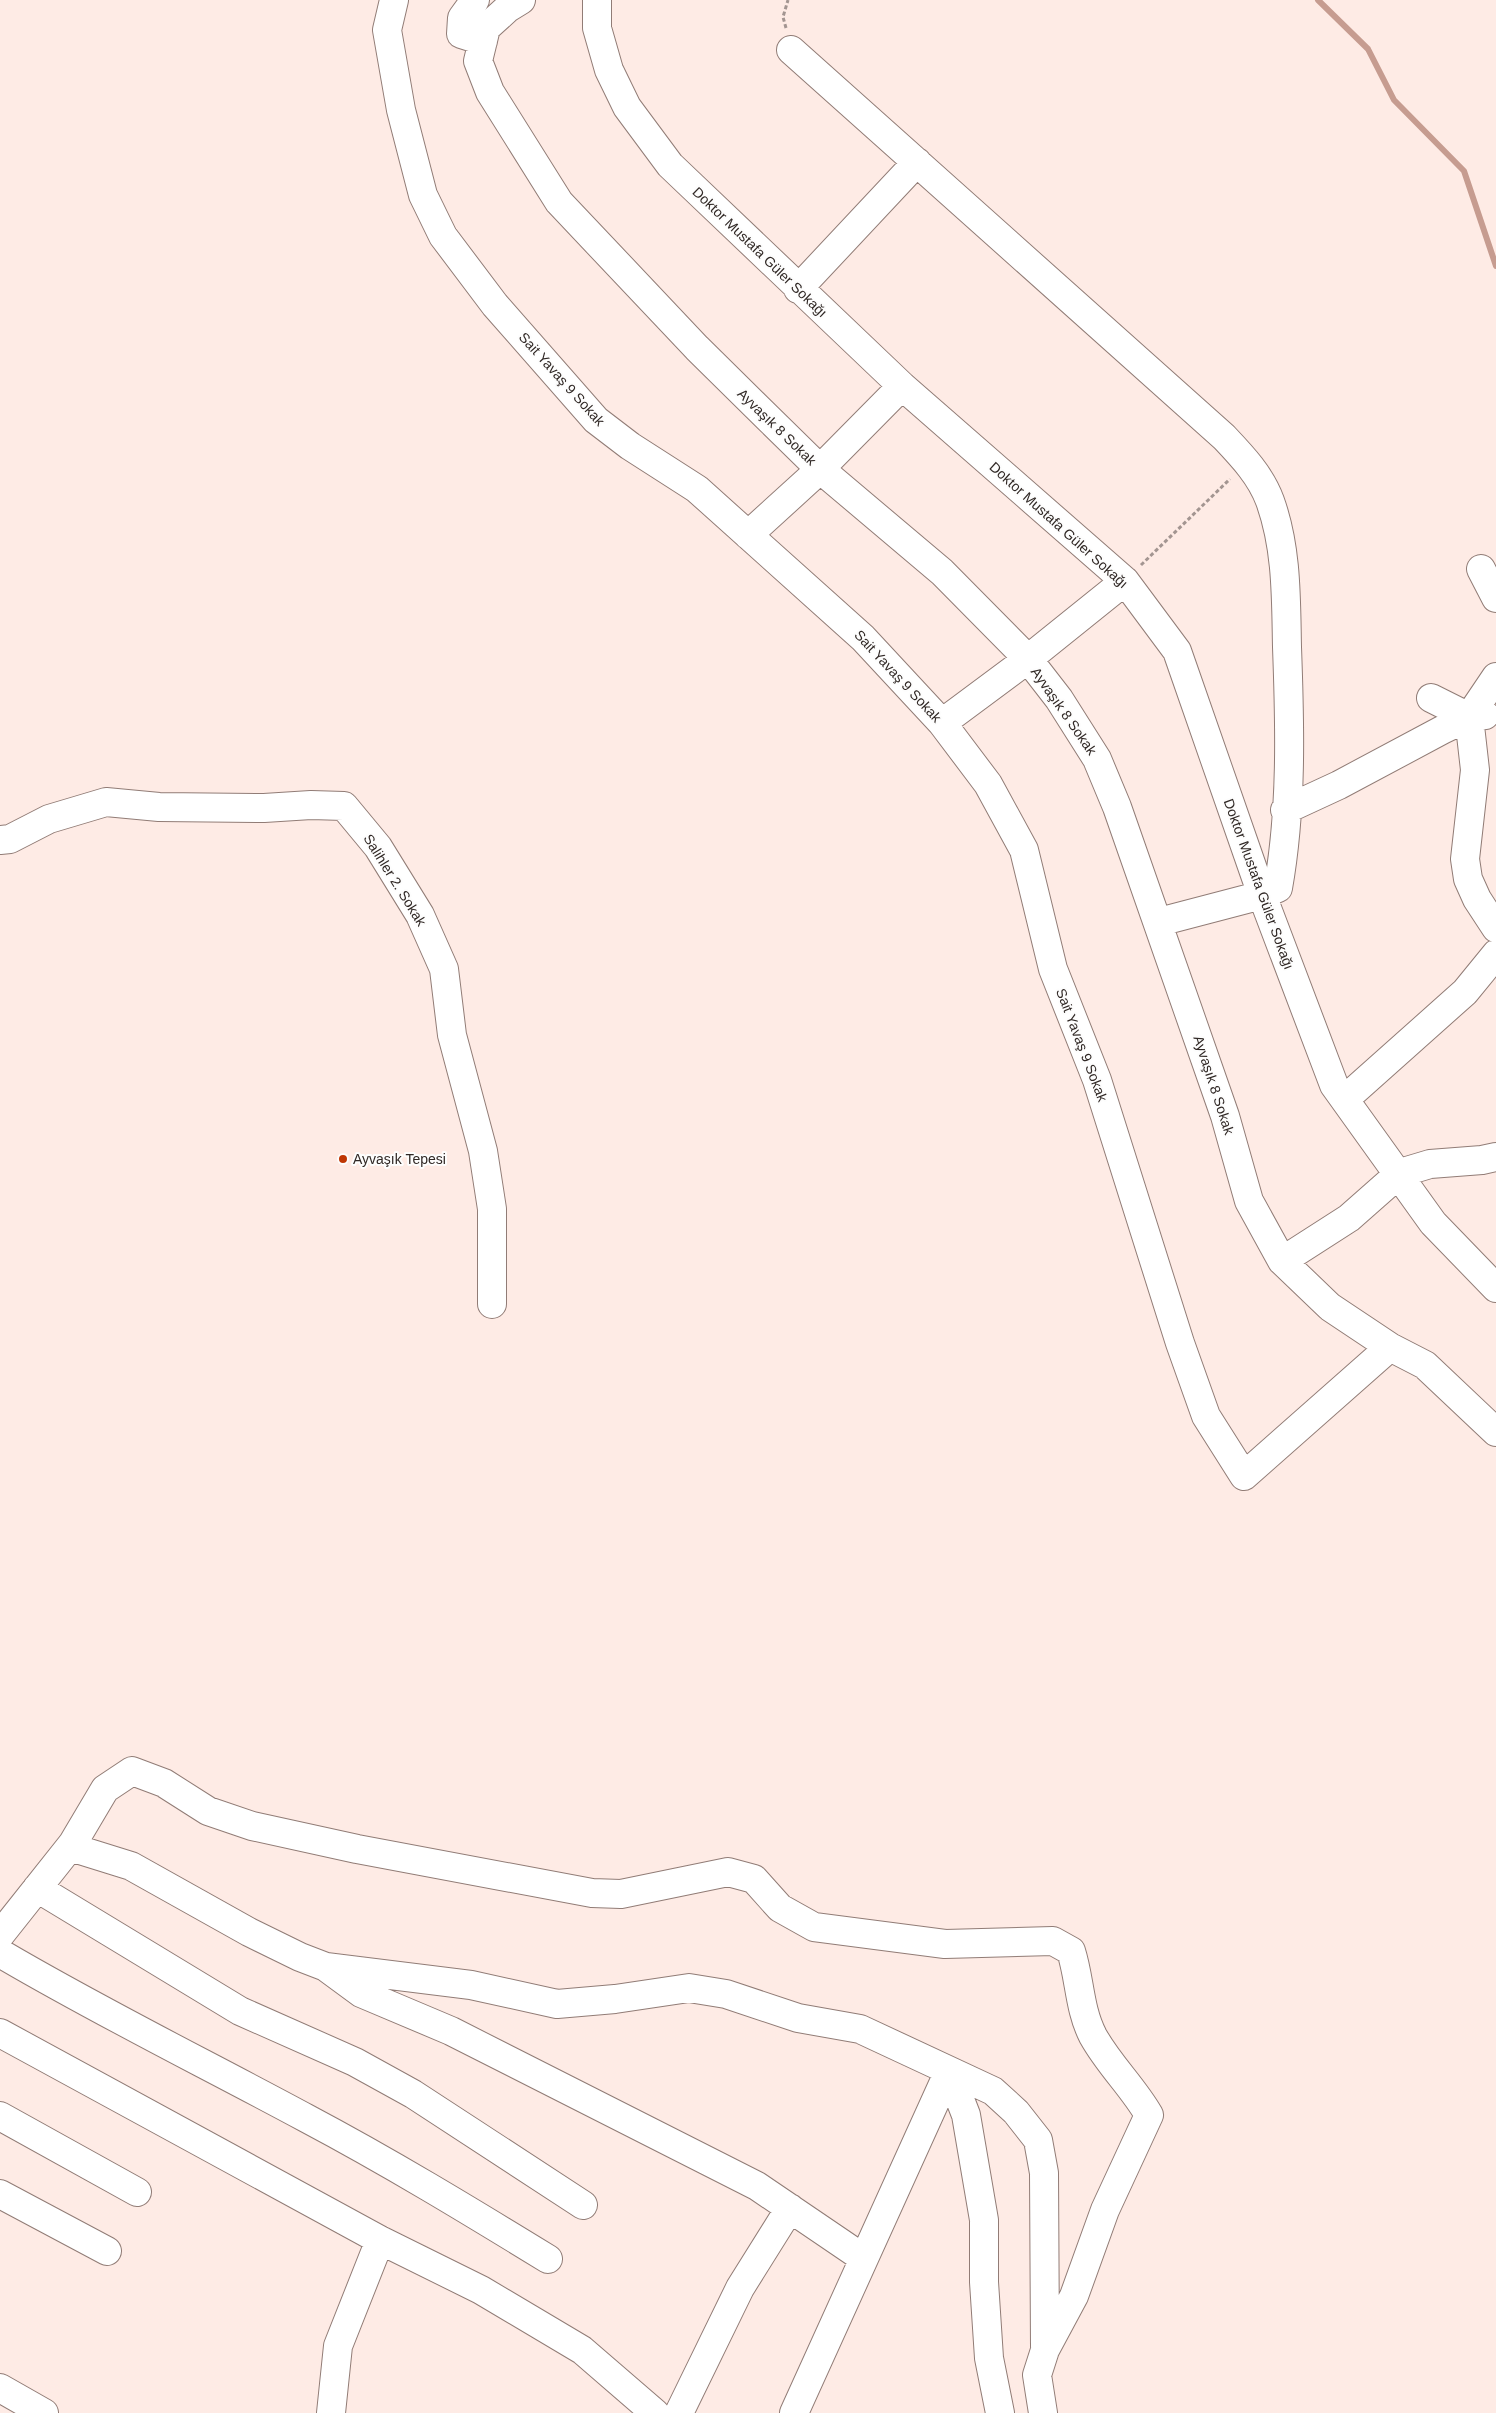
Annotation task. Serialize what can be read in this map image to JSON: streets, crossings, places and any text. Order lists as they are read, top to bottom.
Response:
{
  "streets": {
    "street": [
      "Doktor Mustafa Güler Sokağı",
      "Sait Yavaş 9 Sokak",
      "Ayvaşık 8 Sokak",
      "Salihler 2. Sokak"
    ]
  },
  "crossings": [
    ["Sait Yavaş 9 Sokak", "Ayvaşık 8 Sokak"]
  ],
  "places": ["Ayvaşık Tepesi"]
}
